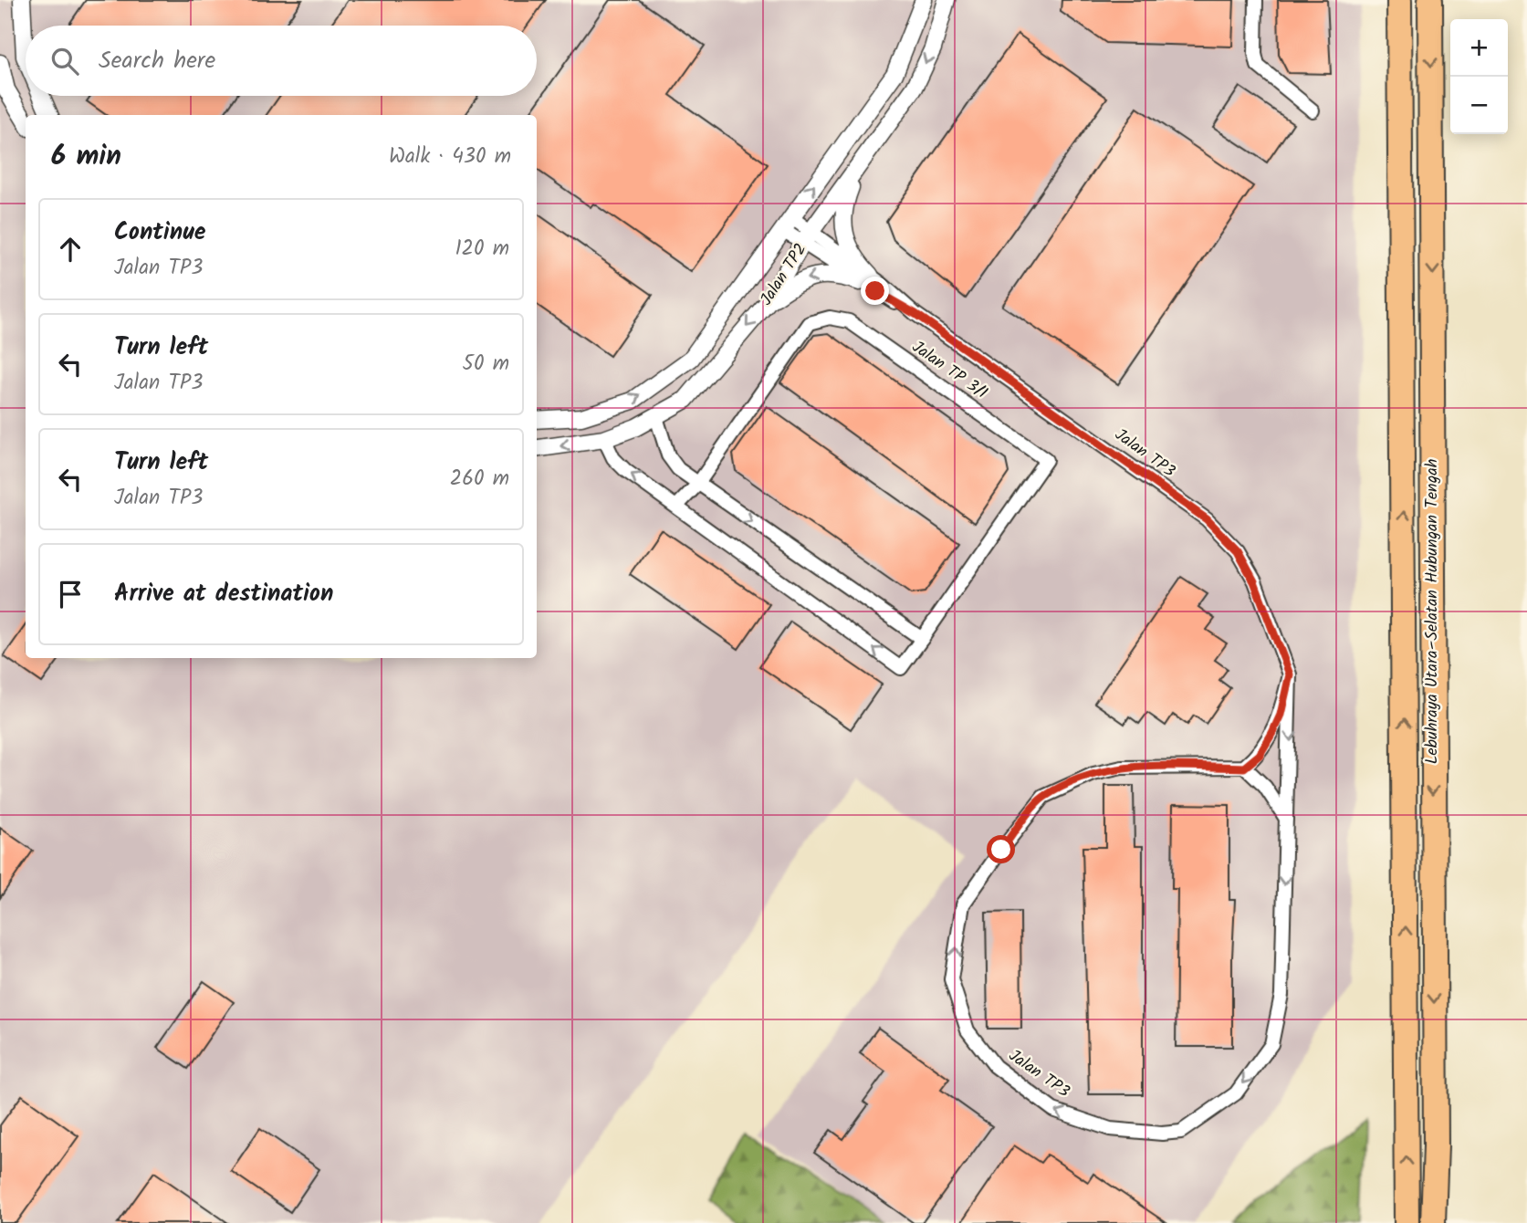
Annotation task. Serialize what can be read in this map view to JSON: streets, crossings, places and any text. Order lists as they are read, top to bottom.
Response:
{
  "streets": {
    "highway": ["Lebuhraya Utara–Selatan Hubungan Tengah"],
    "street": ["Jalan TP2", "Jalan TP 3/1", "Jalan TP3"]
  },
  "crossings": [
    ["Jalan TP2", "Jalan TP3"]
  ],
  "page": {
    "map_buttons": ["+", "−"],
    "search": "Search here",
    "heading": ["6 min", "Walk · 430 m"],
    "list": [
      ["Continue", "Jalan TP3", "120 m"],
      ["Turn left", "Jalan TP3", "50 m"],
      ["Turn left", "Jalan TP3", "260 m"],
      "Arrive at destination"
    ]
  }
}
